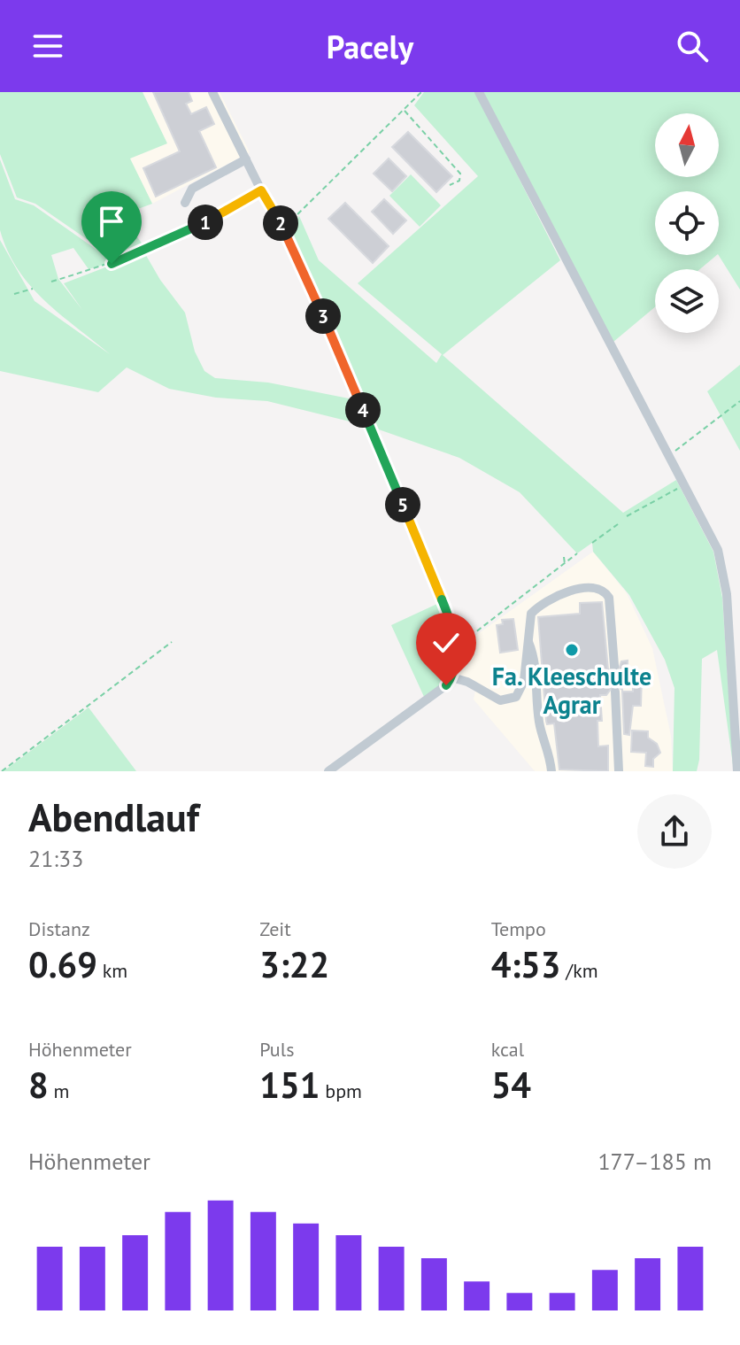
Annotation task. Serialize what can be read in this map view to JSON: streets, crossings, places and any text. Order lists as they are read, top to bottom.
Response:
{
  "places": ["Fa. Kleeschulte Agrar"],
  "north": "top",
  "page": {
    "header": "Pacely",
    "pins": [
      "1",
      "2",
      "3",
      "4",
      "5"
    ],
    "heading": ["Abendlauf", "21:33"],
    "stats": [
      ["Distanz", "0.69 km"],
      ["Zeit", "3:22"],
      ["Tempo", "4:53 /km"],
      ["Höhenmeter", "8 m"],
      ["Puls", "151 bpm"],
      ["kcal", "54"]
    ],
    "chart": ["Höhenmeter", "177–185 m"]
  }
}
